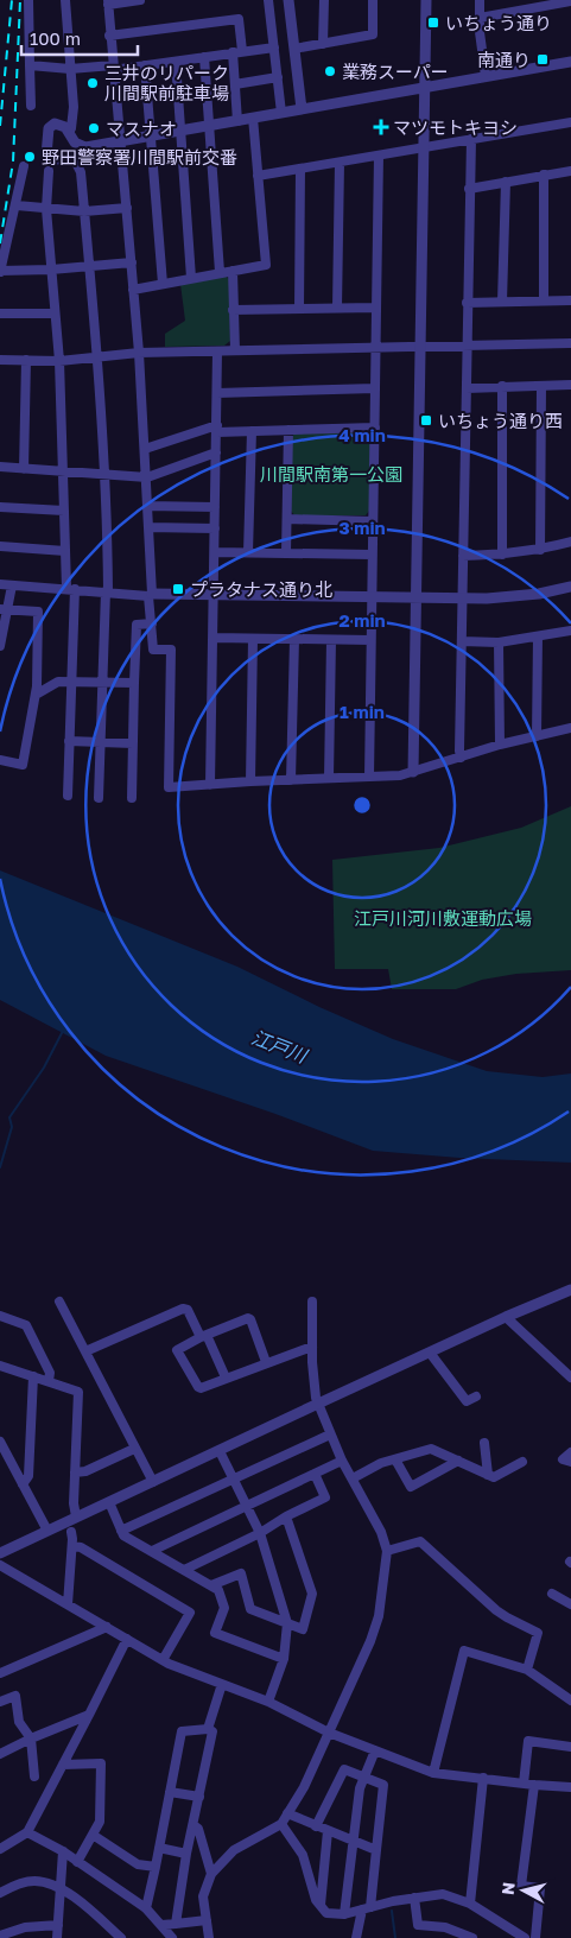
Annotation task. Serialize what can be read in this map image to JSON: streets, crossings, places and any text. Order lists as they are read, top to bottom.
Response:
{
  "water": ["江戸川"],
  "parks": ["川間駅南第一公園", "江戸川河川敷運動広場"],
  "places": {
    "transit": [
      "いちょう通り",
      "南通り",
      "いちょう通り西",
      "プラタナス通り北"
    ],
    "other": [
      "業務スーパー",
      "三井のリパーク 川間駅前駐車場",
      "マスナオ",
      "野田警察署川間駅前交番"
    ],
    "health": ["マツモトキヨシ"]
  },
  "scale_bar": "100 m",
  "north": "left",
  "rings": [
    "4 min",
    "3 min",
    "2 min",
    "1 min"
  ]
}
